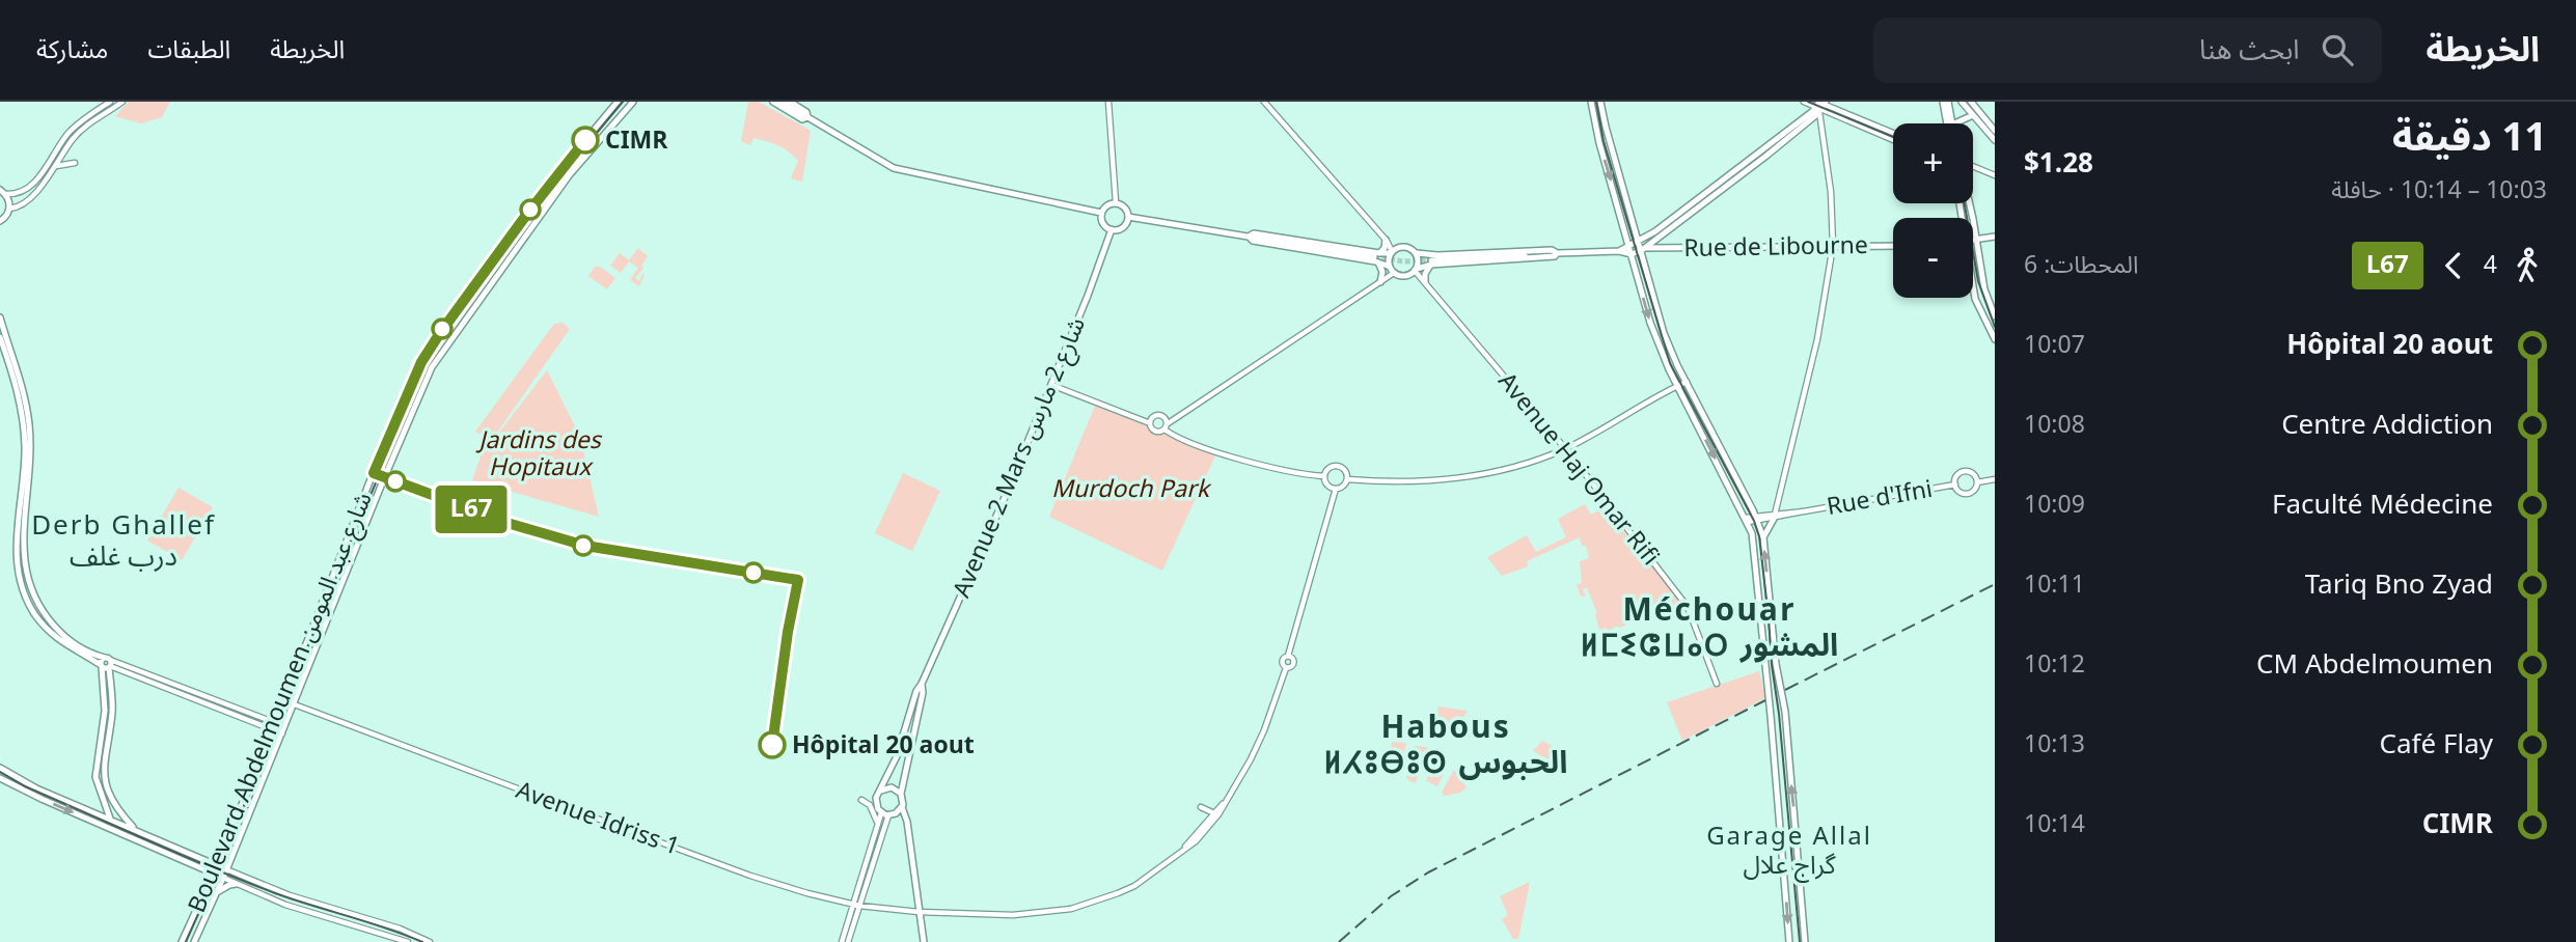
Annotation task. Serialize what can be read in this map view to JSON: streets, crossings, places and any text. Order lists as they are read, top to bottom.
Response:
{
  "streets": {
    "main road": ["Rue de Libourne", "Avenue 2 Mars شارع 2 مارس", "Boulevard Abdelmoumen شارع عبد المومن"],
    "street": ["Avenue Haj Omar Rifi", "Rue d'Ifni", "Avenue Idriss 1"]
  },
  "crossings": [
    ["Boulevard Abdelmoumen شارع عبد المومن", "Avenue Idriss 1"]
  ],
  "districts": [
    "Derb Ghallef درب غلف",
    "Méchouar ⵍⵎⵉⵛⵡⴰⵔ المشور",
    "Habous ⵍⵃⵓⴱⵓⵙ الحبوس",
    "Garage Allal گراج علال"
  ],
  "parks": ["Jardins des Hopitaux", "Murdoch Park"],
  "places": ["CIMR", "Hôpital 20 aout"],
  "lines": ["bus line L67"],
  "page": {
    "header": "الخريطة",
    "search": "ابحث هنا",
    "nav": ["الخريطة", "الطبقات", "مشاركة"],
    "heading": ["11 دقيقة", "10:03 – 10:14 · حافلة", "$1.28"],
    "on_map": "L67",
    "map_buttons": ["+", "−"],
    "legs": ["4", "L67", "المحطات: 6"],
    "list": [
      {
        "name": "Hôpital 20 aout",
        "value": "10:07"
      },
      {
        "name": "Centre Addiction",
        "value": "10:08"
      },
      {
        "name": "Faculté Médecine",
        "value": "10:09"
      },
      {
        "name": "Tariq Bno Zyad",
        "value": "10:11"
      },
      {
        "name": "CM Abdelmoumen",
        "value": "10:12"
      },
      {
        "name": "Café Flay",
        "value": "10:13"
      },
      {
        "name": "CIMR",
        "value": "10:14"
      }
    ]
  }
}
